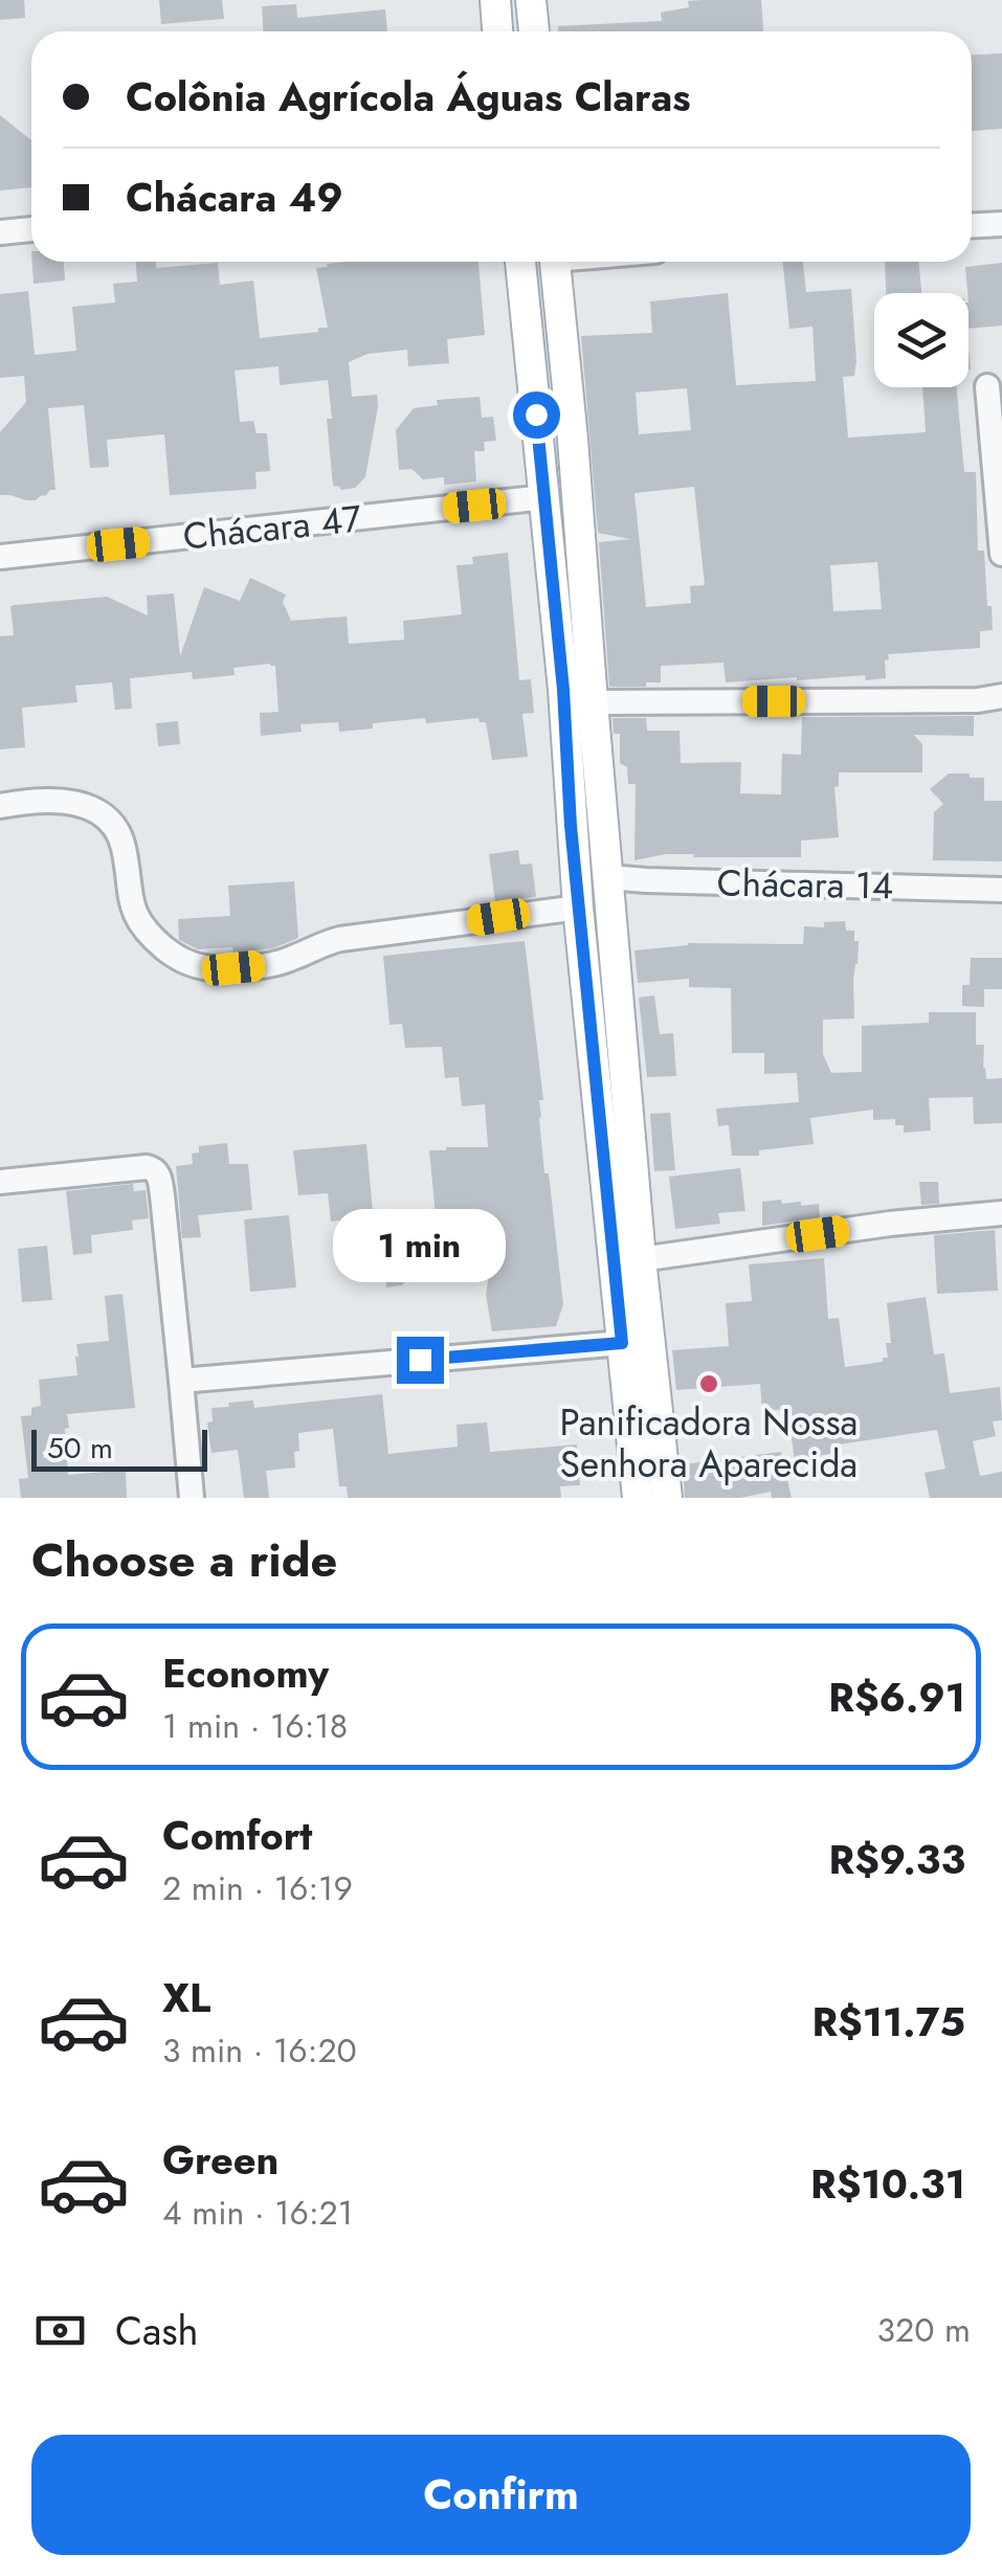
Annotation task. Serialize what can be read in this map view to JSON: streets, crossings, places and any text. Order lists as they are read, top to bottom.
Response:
{
  "streets": {
    "street": ["Chácara 47", "Chácara 14"]
  },
  "places": ["Panificadora Nossa Senhora Aparecida"],
  "scale_bar": "50 m",
  "page": {
    "banner": ["Colônia Agrícola Águas Claras", "Chácara 49"],
    "bubble": "1 min",
    "scale": "50 m",
    "heading": "Choose a ride",
    "list": [
      {
        "name": "Economy",
        "note": "1 min · 16:18",
        "value": "R$6.91"
      },
      {
        "name": "Comfort",
        "note": "2 min · 16:19",
        "value": "R$9.33"
      },
      {
        "name": "XL",
        "note": "3 min · 16:20",
        "value": "R$11.75"
      },
      {
        "name": "Green",
        "note": "4 min · 16:21",
        "value": "R$10.31"
      }
    ],
    "pay": ["Cash", "320 m"],
    "buttons": "Confirm"
  }
}
